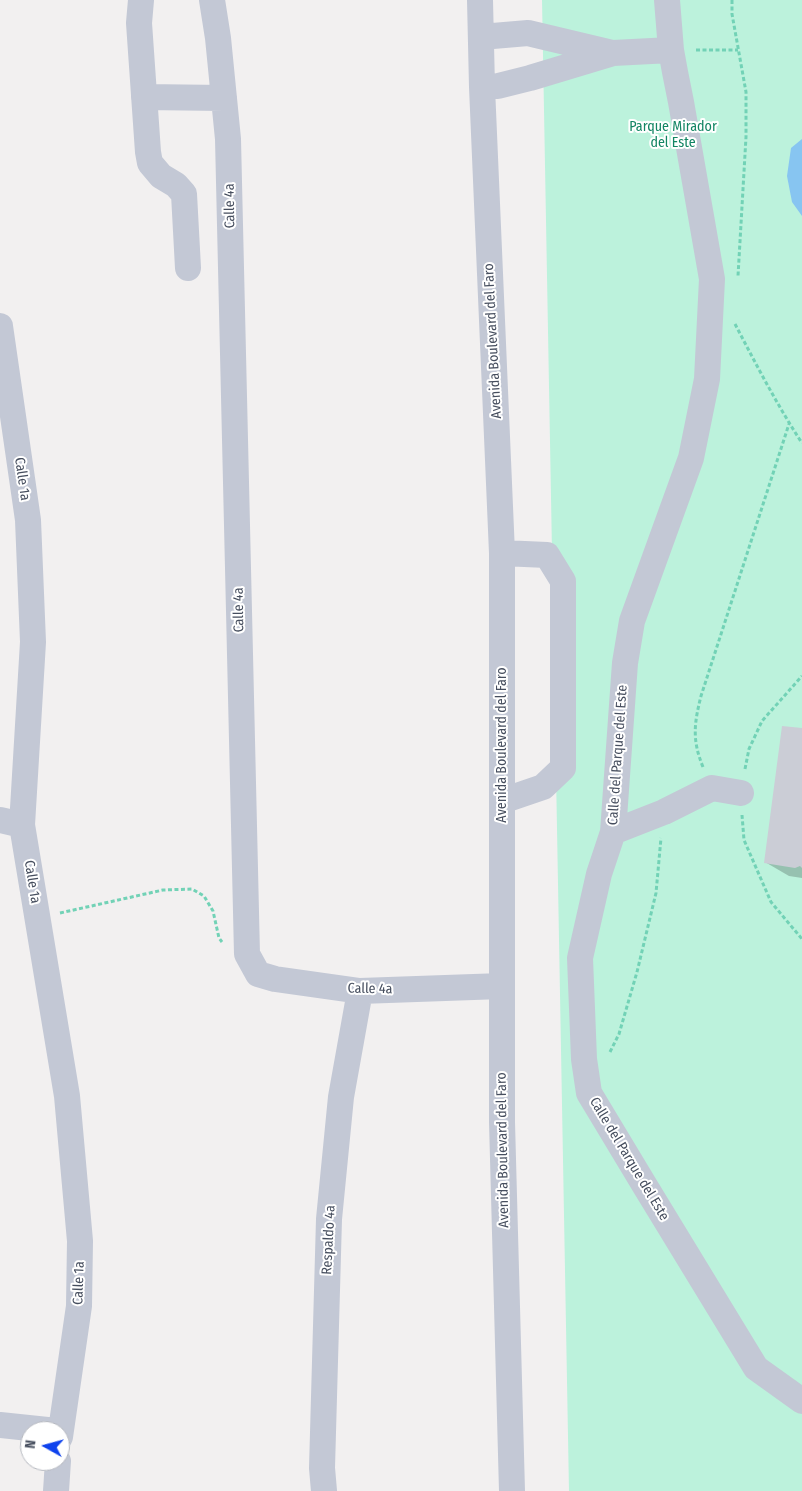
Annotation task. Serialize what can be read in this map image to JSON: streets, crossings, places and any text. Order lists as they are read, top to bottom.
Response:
{
  "streets": {
    "street": [
      "Calle 4a",
      "Avenida Boulevard del Faro",
      "Calle 1a",
      "Calle del Parque del Este",
      "Respaldo 4a"
    ]
  },
  "crossings": [
    ["Calle 4a", "Avenida Boulevard del Faro"],
    ["Calle 4a", "Respaldo 4a"]
  ],
  "parks": ["Parque Mirador del Este"],
  "north": "left"
}
